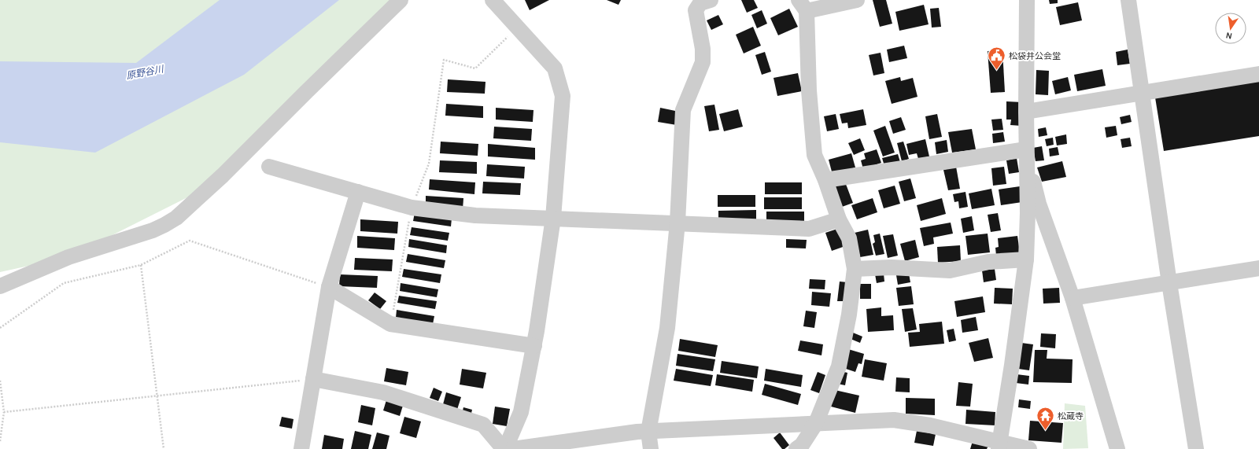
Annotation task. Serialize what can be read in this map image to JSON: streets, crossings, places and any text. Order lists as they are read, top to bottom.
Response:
{
  "water": ["原野谷川"],
  "places": {
    "public building": ["松袋井公会堂"],
    "temple": ["松蔵寺"]
  },
  "north": "bottom"
}
